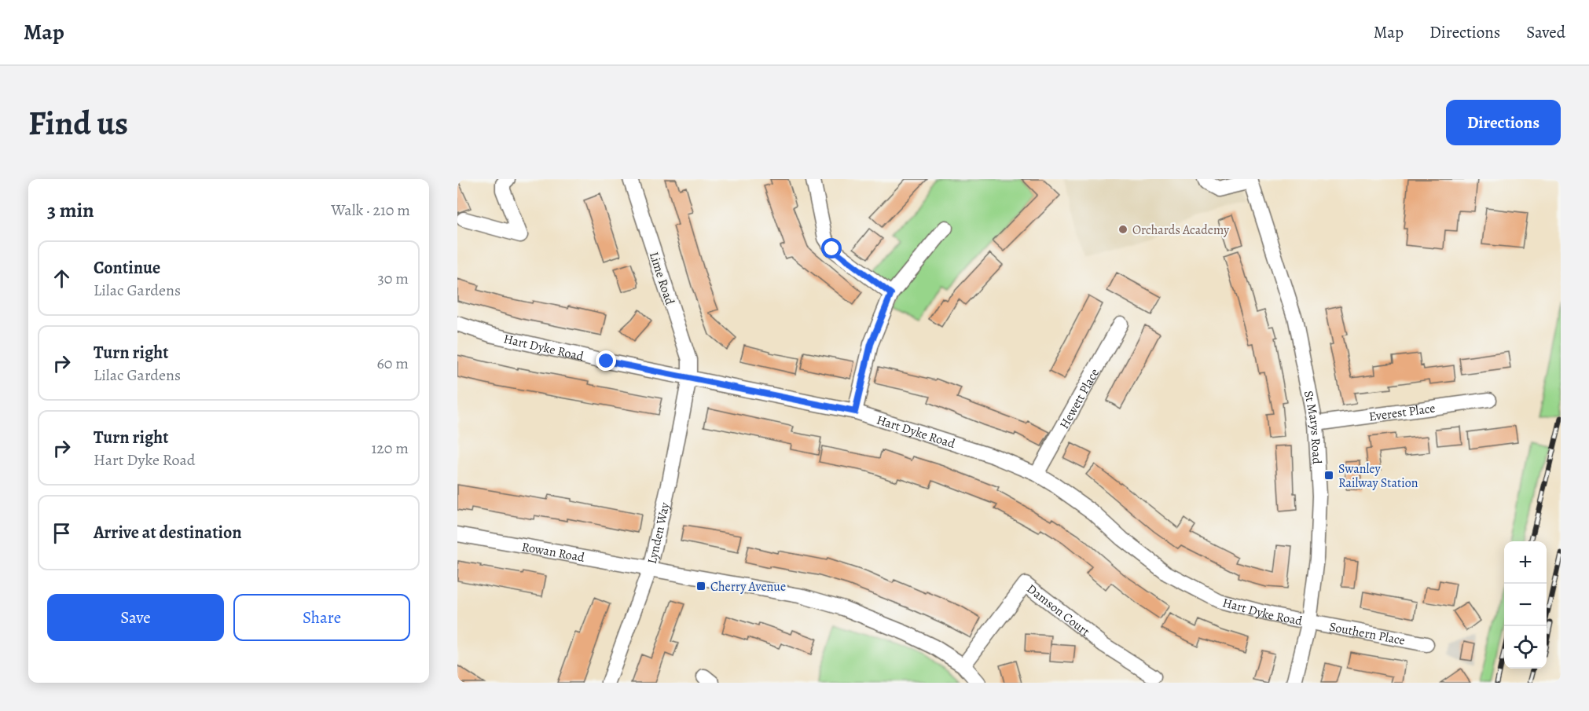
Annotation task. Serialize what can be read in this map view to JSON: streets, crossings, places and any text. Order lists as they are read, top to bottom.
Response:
{
  "streets": {
    "street": [
      "Lime Road",
      "Hart Dyke Road",
      "Hewett Place",
      "Everest Place",
      "St Marys Road",
      "Lynden Way",
      "Rowan Road",
      "Damson Court",
      "Southern Place"
    ]
  },
  "crossings": [
    ["Lime Road", "Hart Dyke Road"],
    ["Lime Road", "Lynden Way"],
    ["Hart Dyke Road", "Hewett Place"],
    ["Hart Dyke Road", "St Marys Road"],
    ["Hart Dyke Road", "Lynden Way"],
    ["Hart Dyke Road", "Southern Place"],
    ["Everest Place", "St Marys Road"],
    ["St Marys Road", "Southern Place"],
    ["Lynden Way", "Rowan Road"]
  ],
  "places": {
    "other": ["Orchards Academy"],
    "transit": ["Swanley Railway Station", "Cherry Avenue"]
  },
  "page": {
    "header": "Map",
    "nav": ["Map", "Directions", "Saved"],
    "buttons": [
      "Directions",
      ["Save", "Share"]
    ],
    "title": "Find us",
    "heading": ["3 min", "Walk · 210 m"],
    "list": [
      ["Continue", "Lilac Gardens", "30 m"],
      ["Turn right", "Lilac Gardens", "60 m"],
      ["Turn right", "Hart Dyke Road", "120 m"],
      "Arrive at destination"
    ],
    "map_buttons": ["+", "−"]
  }
}
